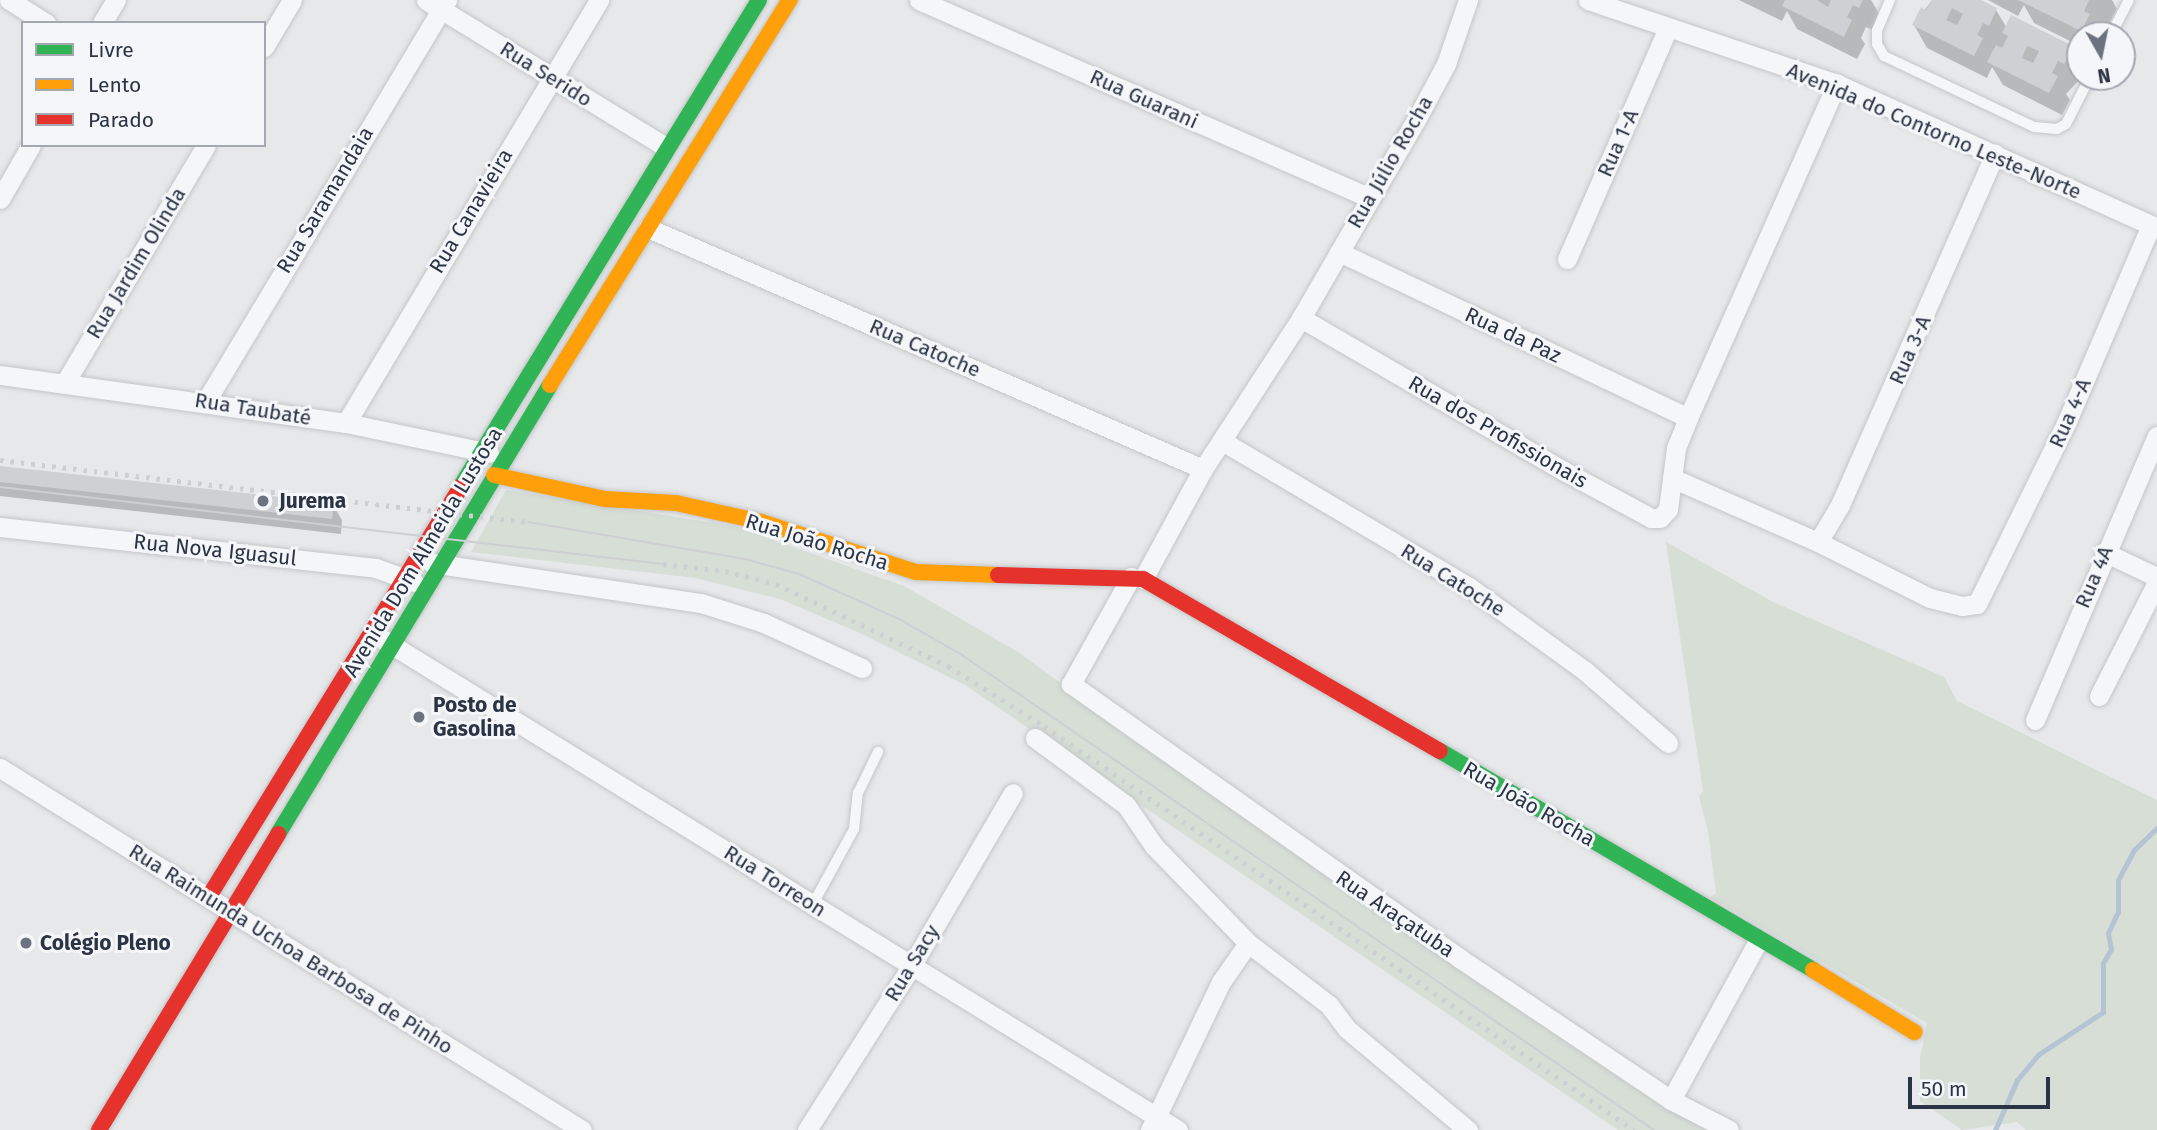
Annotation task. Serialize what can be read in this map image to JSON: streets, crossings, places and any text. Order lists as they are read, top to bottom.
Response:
{
  "streets": {
    "main road": ["Rua João Rocha", "Avenida Dom Almeida Lustosa"],
    "street": [
      "Rua Serido",
      "Rua Guarani",
      "Avenida do Contorno Leste-Norte",
      "Rua 1-A",
      "Rua Júlio Rocha",
      "Rua Saramandaia",
      "Rua Canavieira",
      "Rua Jardim Olinda",
      "Rua da Paz",
      "Rua Catoche",
      "Rua 3-A",
      "Rua Taubaté",
      "Rua 4-A",
      "Rua dos Profissionais",
      "Rua Nova Iguasul",
      "Rua 4A",
      "Rua Torreon",
      "Rua Araçatuba",
      "Rua Raimunda Uchoa Barbosa de Pinho",
      "Rua Sacy"
    ]
  },
  "crossings": [
    ["Rua Serido", "Rua Saramandaia"],
    ["Rua Serido", "Rua Canavieira"],
    ["Rua Serido", "Avenida Dom Almeida Lustosa"],
    ["Rua Guarani", "Rua Júlio Rocha"],
    ["Avenida do Contorno Leste-Norte", "Rua 1-A"],
    ["Avenida do Contorno Leste-Norte", "Rua 3-A"],
    ["Avenida do Contorno Leste-Norte", "Rua 4-A"],
    ["Avenida do Contorno Leste-Norte", "Rua dos Profissionais"],
    ["Rua Júlio Rocha", "Rua da Paz"],
    ["Rua Júlio Rocha", "Rua dos Profissionais"],
    ["Rua Saramandaia", "Rua Taubaté"],
    ["Rua Canavieira", "Rua Taubaté"],
    ["Rua Jardim Olinda", "Rua Taubaté"],
    ["Rua da Paz", "Rua dos Profissionais"],
    ["Rua Catoche", "Avenida Dom Almeida Lustosa"],
    ["Rua 3-A", "Rua 4-A"],
    ["Rua Taubaté", "Rua João Rocha"],
    ["Rua Taubaté", "Avenida Dom Almeida Lustosa"],
    ["Rua João Rocha", "Avenida Dom Almeida Lustosa"],
    ["Rua João Rocha", "Rua Araçatuba"],
    ["Rua Nova Iguasul", "Avenida Dom Almeida Lustosa"],
    ["Avenida Dom Almeida Lustosa", "Rua Torreon"],
    ["Avenida Dom Almeida Lustosa", "Rua Raimunda Uchoa Barbosa de Pinho"],
    ["Rua Torreon", "Rua Sacy"]
  ],
  "places": ["Jurema", "Posto de Gasolina", "Colégio Pleno"],
  "legend": ["Livre", "Lento", "Parado"],
  "scale_bar": "50 m",
  "north": "bottom"
}
